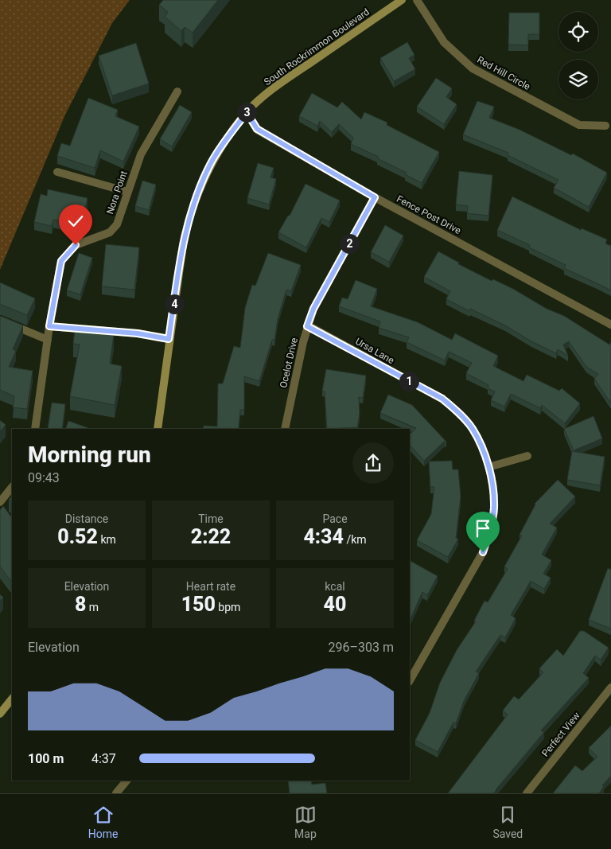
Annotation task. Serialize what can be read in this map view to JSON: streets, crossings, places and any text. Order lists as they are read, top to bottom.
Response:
{
  "streets": {
    "main road": ["South Rockrimmon Boulevard"],
    "street": [
      "Red Hill Circle",
      "Nora Point",
      "Fence Post Drive",
      "Ursa Lane",
      "Ocelot Drive",
      "Perfect View"
    ]
  },
  "crossings": [
    ["South Rockrimmon Boulevard", "Fence Post Drive"],
    ["Fence Post Drive", "Ocelot Drive"],
    ["Ursa Lane", "Ocelot Drive"]
  ],
  "page": {
    "pins": [
      "3",
      "2",
      "4",
      "1"
    ],
    "heading": ["Morning run", "09:43"],
    "stats": [
      ["Distance", "0.52 km"],
      ["Time", "2:22"],
      ["Pace", "4:34 /km"],
      ["Elevation", "8 m"],
      ["Heart rate", "150 bpm"],
      ["kcal", "40"]
    ],
    "chart": ["Elevation", "296–303 m"],
    "list": [
      {
        "name": "100 m",
        "note": "4:37"
      }
    ],
    "tabs": ["Home", "Map", "Saved"]
  }
}
